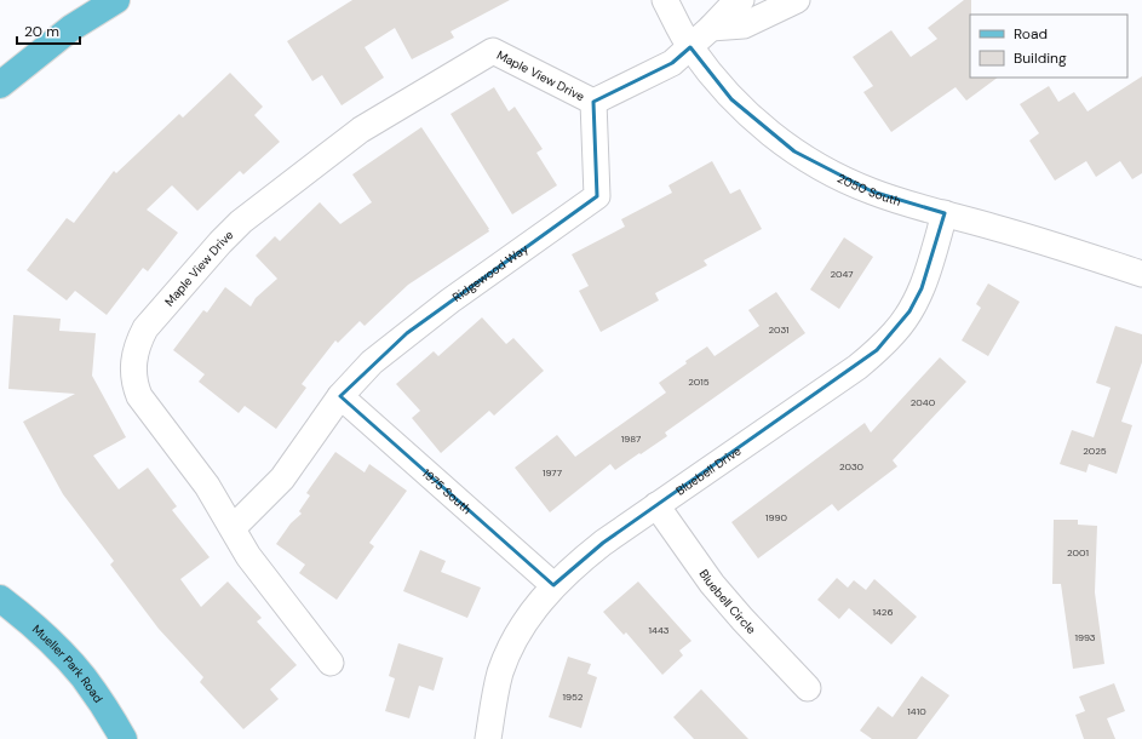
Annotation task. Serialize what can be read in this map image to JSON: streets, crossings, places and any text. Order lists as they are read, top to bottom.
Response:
{
  "streets": {
    "main road": ["Mueller Park Road"],
    "street": [
      "Maple View Drive",
      "2050 South",
      "Ridgewood Way",
      "Bluebell Drive",
      "1975 South",
      "Bluebell Circle"
    ]
  },
  "crossings": [
    ["Maple View Drive", "Ridgewood Way"],
    ["2050 South", "Bluebell Drive"],
    ["Ridgewood Way", "1975 South"],
    ["Bluebell Drive", "1975 South"],
    ["Bluebell Drive", "Bluebell Circle"]
  ],
  "house_numbers": [
    "2047",
    "2031",
    "2015",
    "2040",
    "1987",
    "2025",
    "2030",
    "1977",
    "1990",
    "2001",
    "1426",
    "1443",
    "1993",
    "1952",
    "1410"
  ],
  "legend": ["Road", "Building"],
  "scale_bar": "20 m"
}
